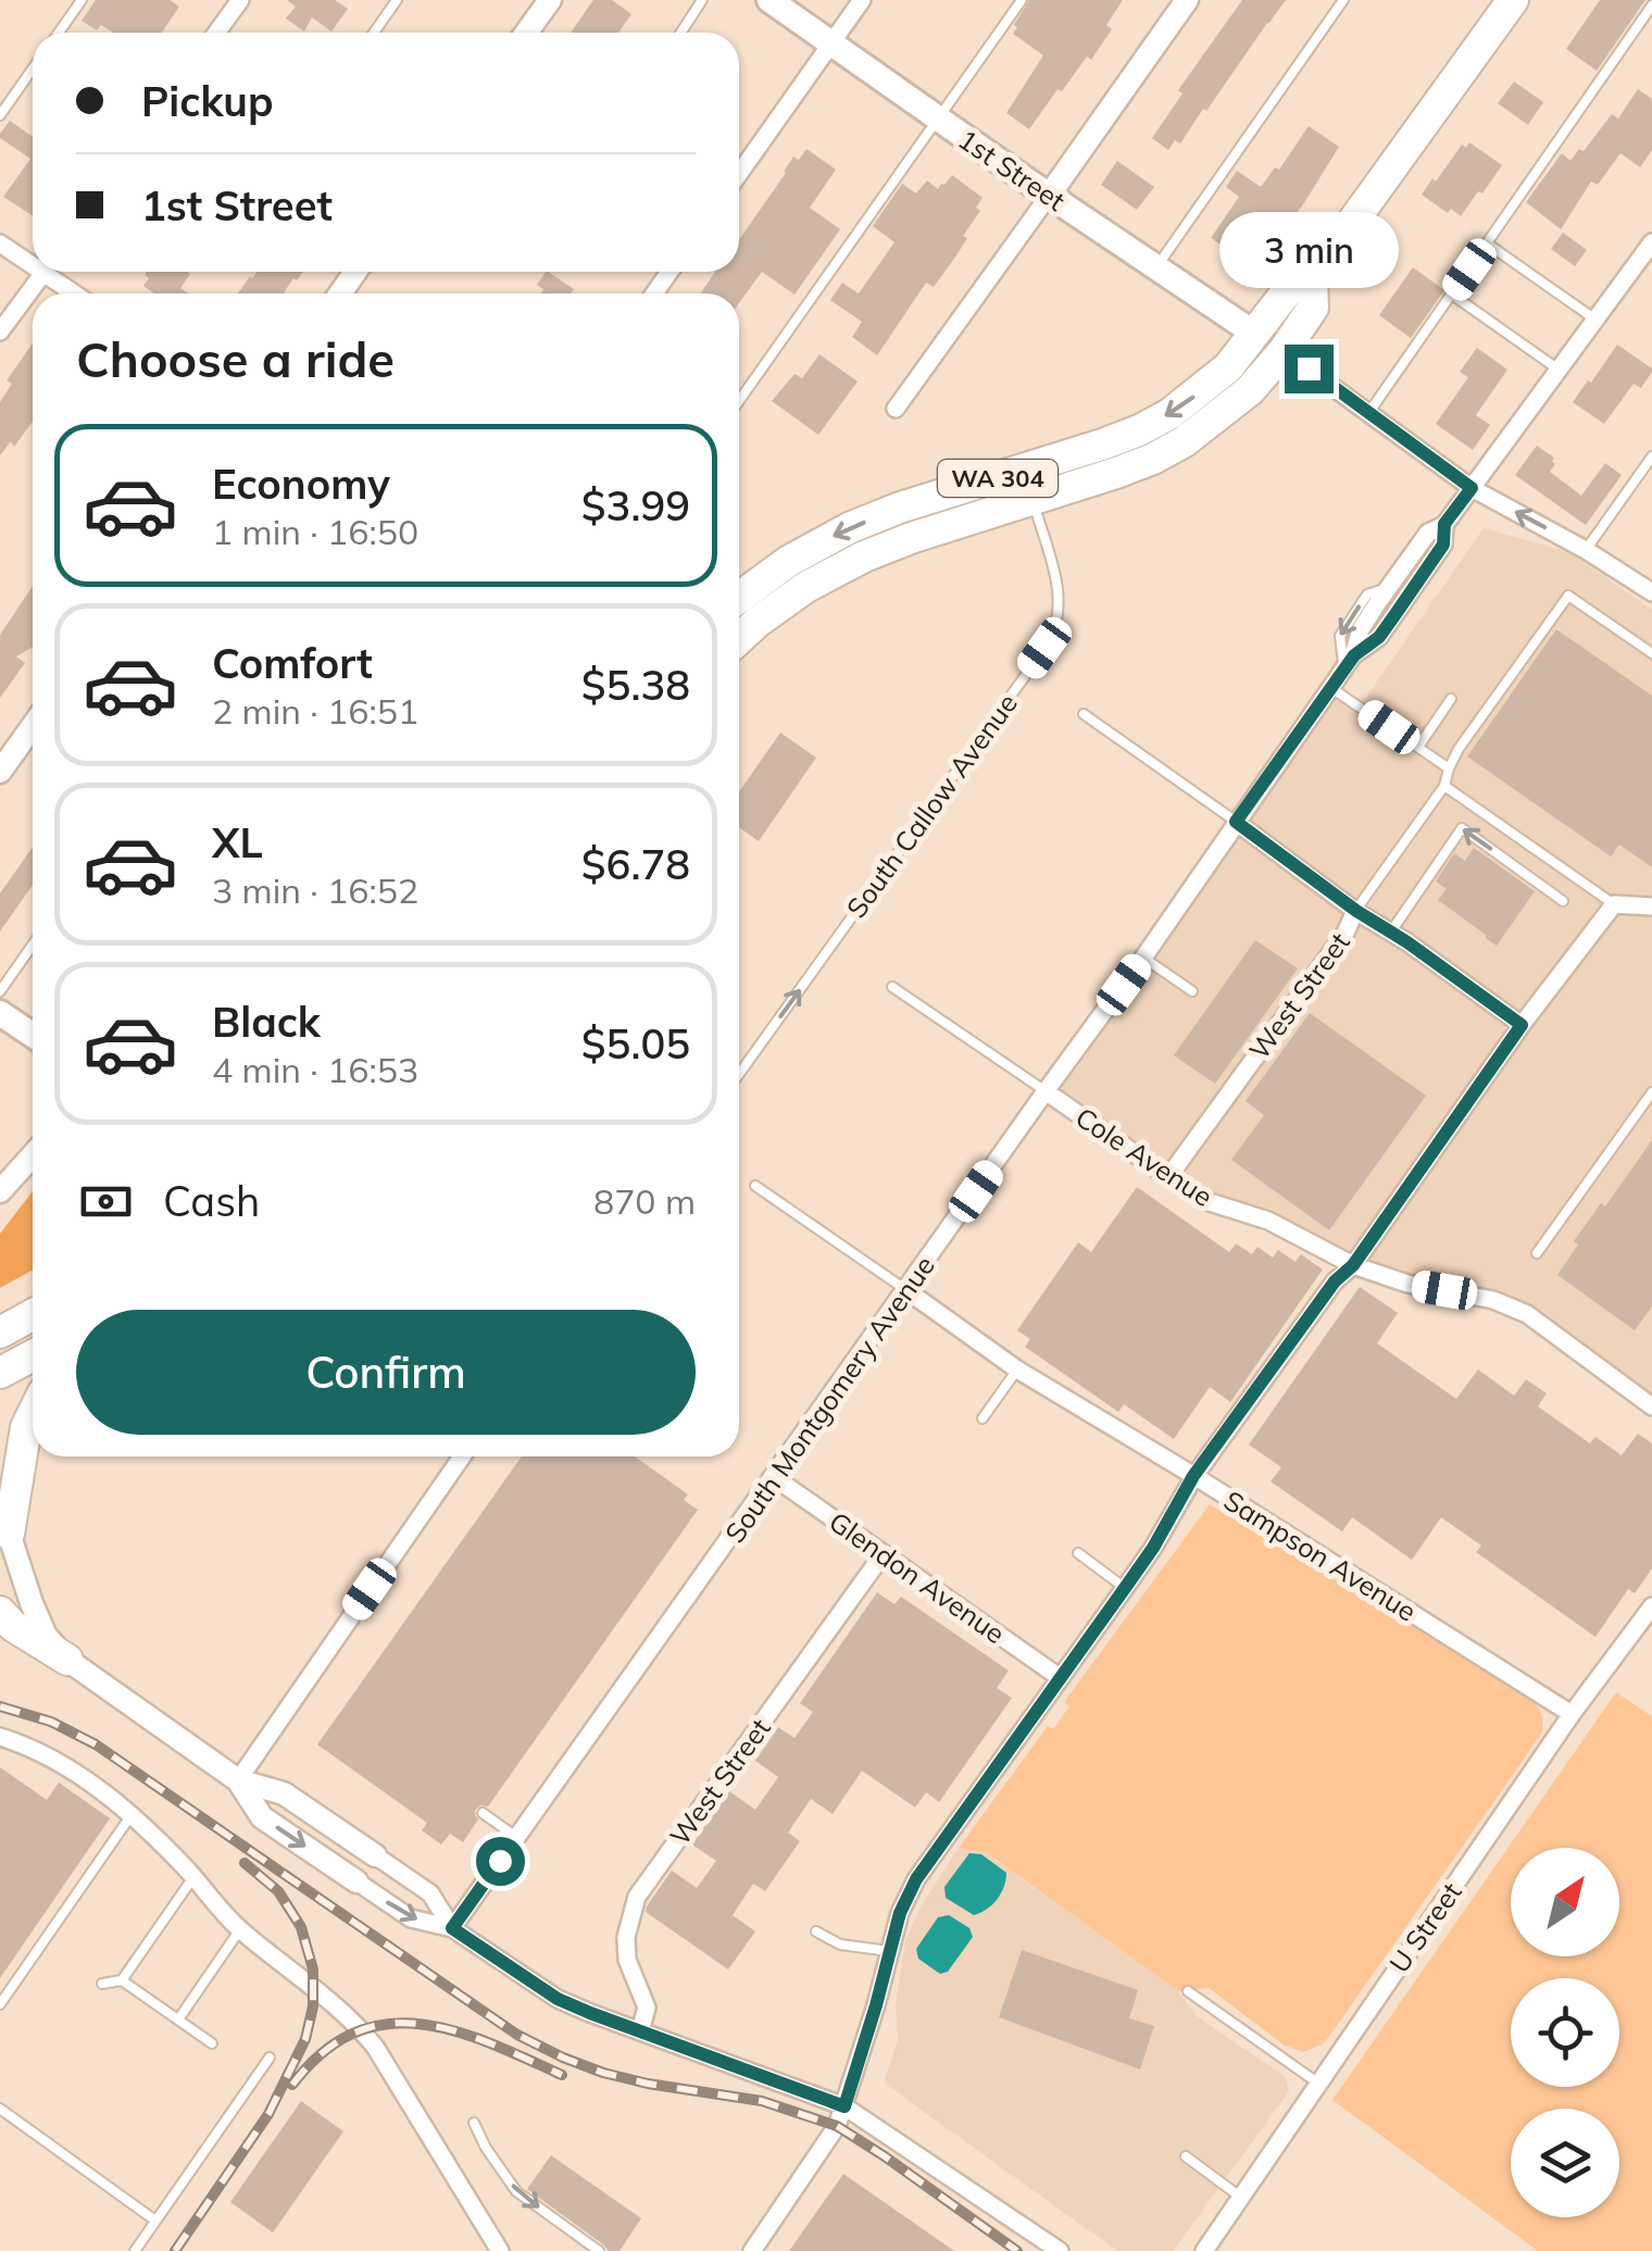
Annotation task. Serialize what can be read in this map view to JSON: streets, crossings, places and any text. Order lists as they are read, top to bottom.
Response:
{
  "streets": {
    "highway": ["WA 304"],
    "main road": ["1st Street"],
    "street": [
      "West Street",
      "Cole Avenue",
      "South Montgomery Avenue",
      "Sampson Avenue",
      "Glendon Avenue",
      "U Street"
    ],
    "lane": ["South Callow Avenue"]
  },
  "crossings": [
    ["1st Street", "WA 304"],
    ["WA 304", "South Callow Avenue"],
    ["West Street", "Cole Avenue"],
    ["West Street", "Glendon Avenue"],
    ["Cole Avenue", "South Montgomery Avenue"],
    ["South Montgomery Avenue", "Sampson Avenue"],
    ["South Montgomery Avenue", "Glendon Avenue"],
    ["Sampson Avenue", "U Street"]
  ],
  "one_way": ["South Callow Avenue"],
  "north": "top right",
  "page": {
    "banner": ["Pickup", "1st Street"],
    "bubble": "3 min",
    "heading": "Choose a ride",
    "list": [
      {
        "name": "Economy",
        "note": "1 min · 16:50",
        "value": "$3.99"
      },
      {
        "name": "Comfort",
        "note": "2 min · 16:51",
        "value": "$5.38"
      },
      {
        "name": "XL",
        "note": "3 min · 16:52",
        "value": "$6.78"
      },
      {
        "name": "Black",
        "note": "4 min · 16:53",
        "value": "$5.05"
      }
    ],
    "pay": ["Cash", "870 m"],
    "buttons": "Confirm"
  }
}
